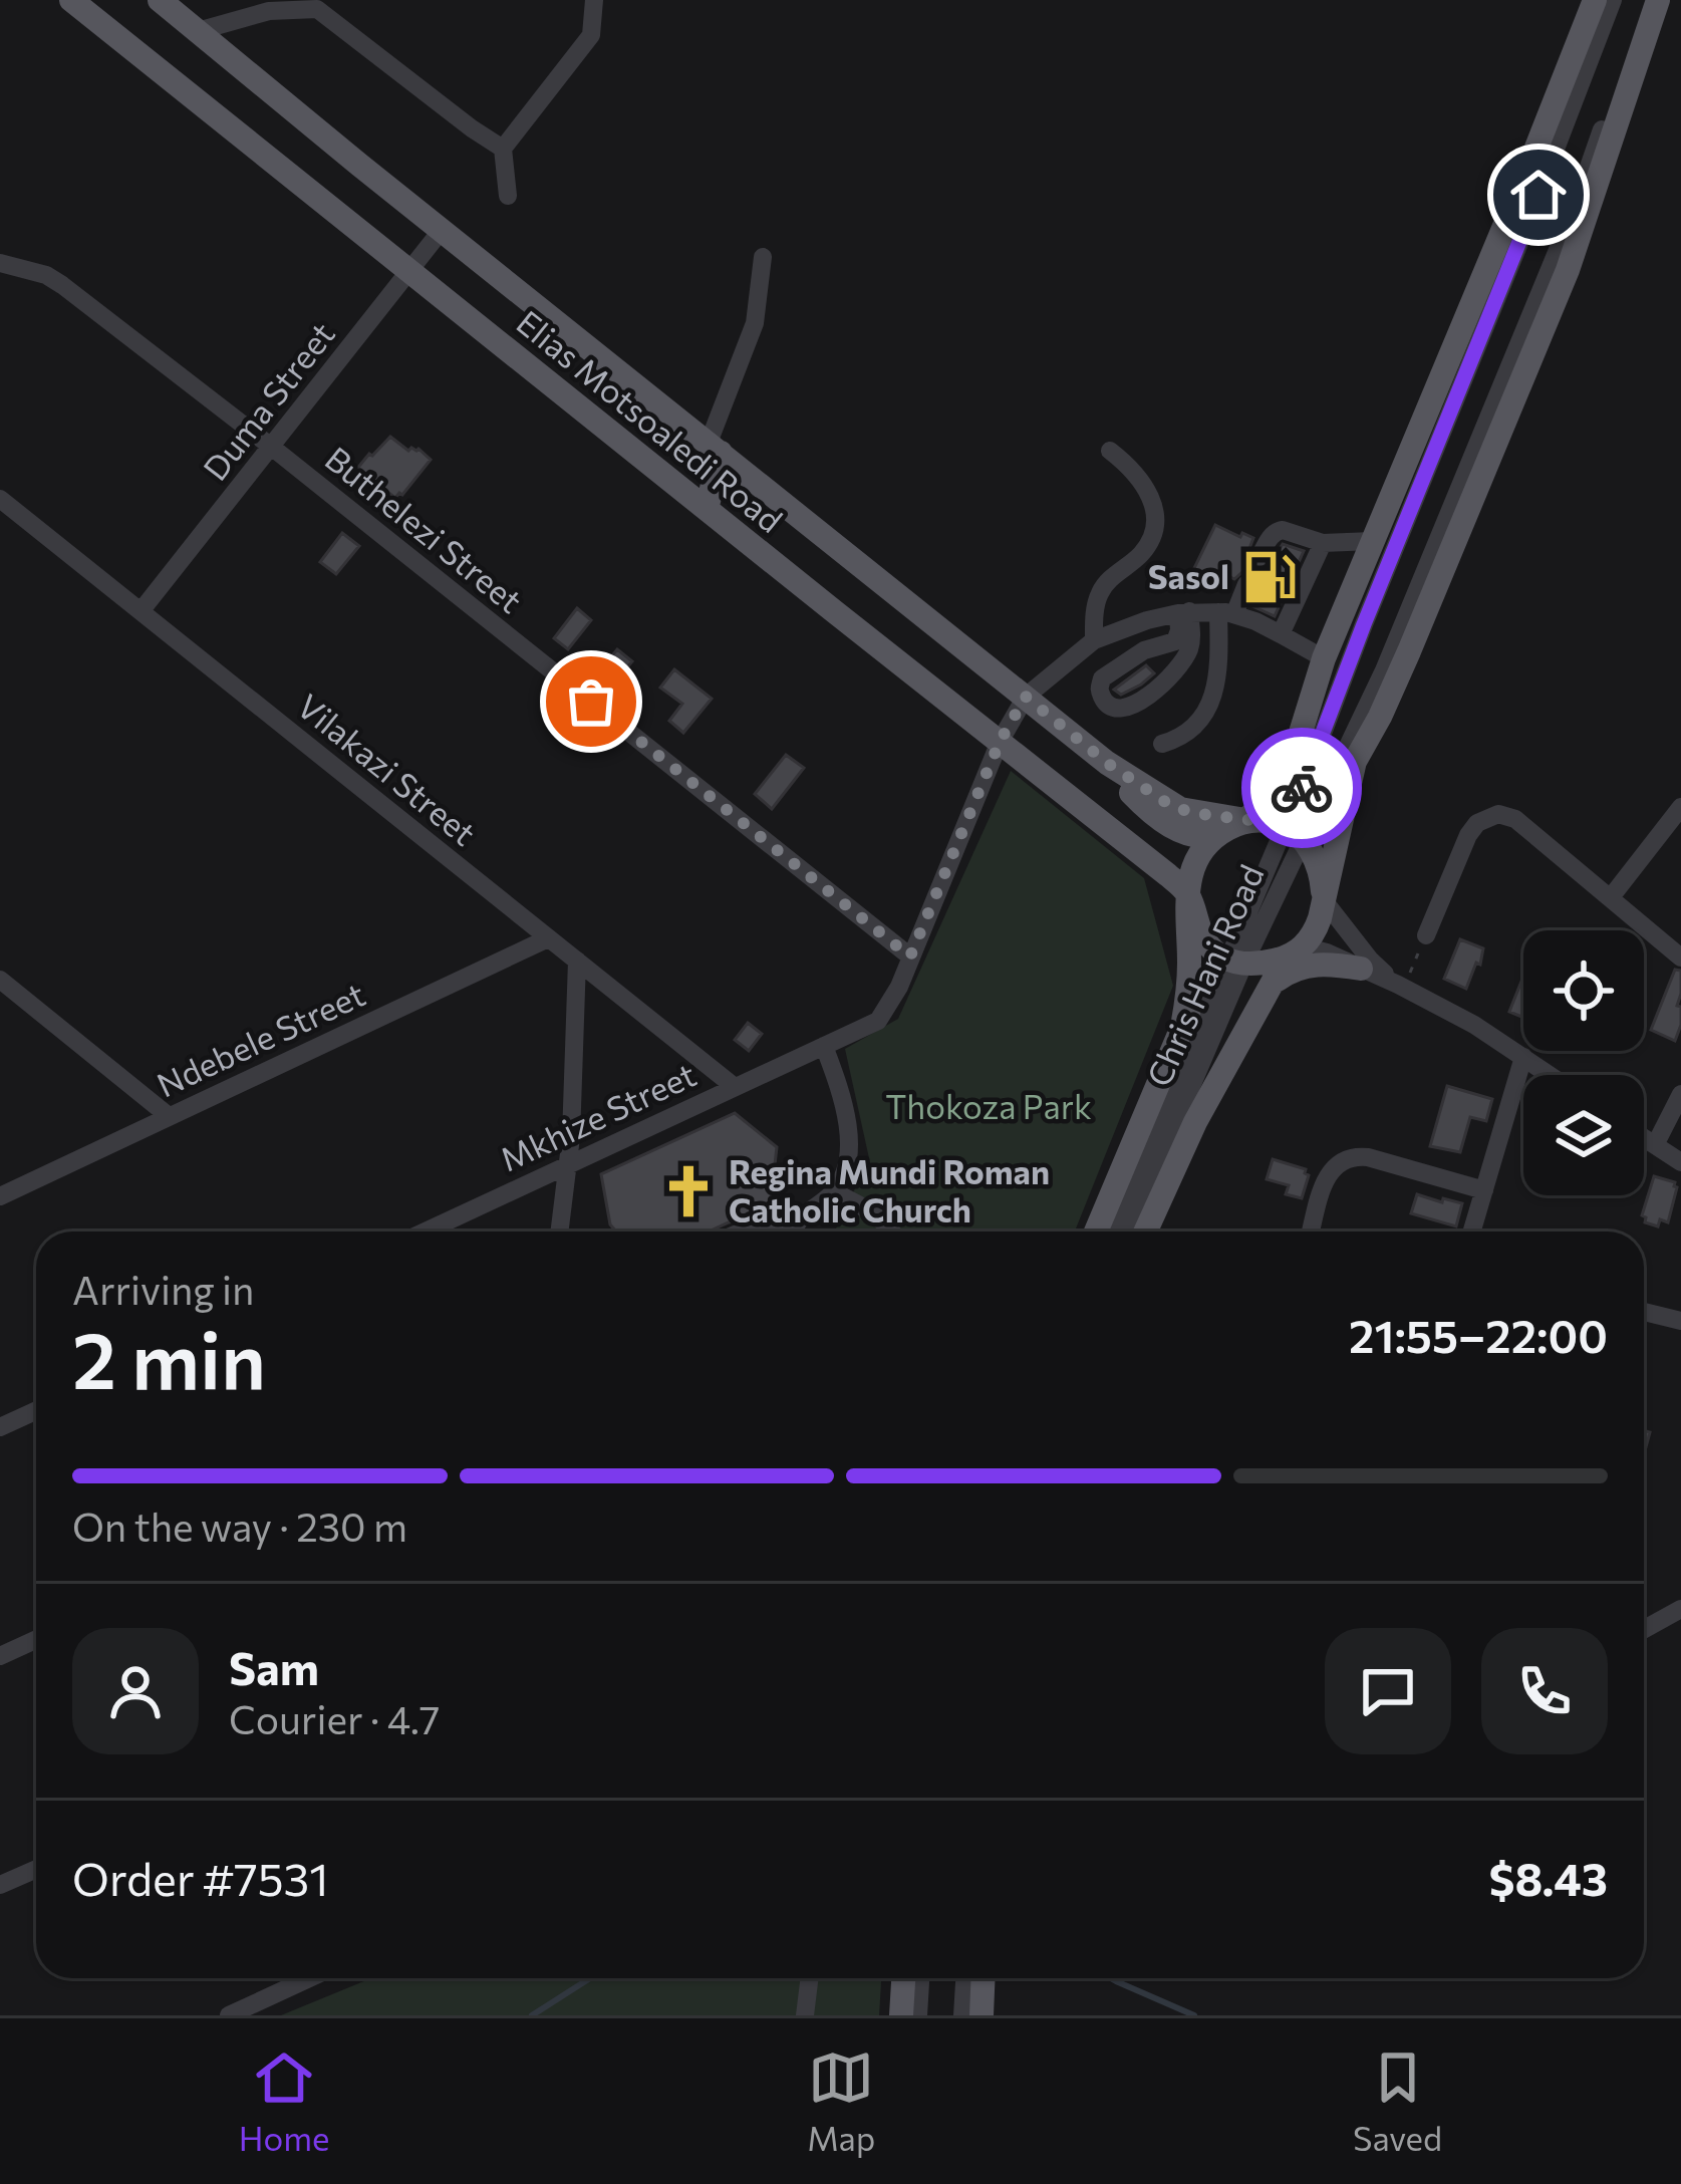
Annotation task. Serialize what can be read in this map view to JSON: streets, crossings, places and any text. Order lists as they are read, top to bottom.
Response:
{
  "streets": {
    "main road": ["Elias Motsoaledi Road", "Chris Hani Road"],
    "street": [
      "Duma Street",
      "Buthelezi Street",
      "Vilakazi Street",
      "Ndebele Street",
      "Mkhize Street"
    ]
  },
  "crossings": [
    ["Duma Street", "Elias Motsoaledi Road"],
    ["Duma Street", "Buthelezi Street"],
    ["Duma Street", "Vilakazi Street"],
    ["Elias Motsoaledi Road", "Chris Hani Road"],
    ["Elias Motsoaledi Road", "Mkhize Street"],
    ["Buthelezi Street", "Mkhize Street"],
    ["Vilakazi Street", "Ndebele Street"],
    ["Vilakazi Street", "Mkhize Street"]
  ],
  "parks": ["Thokoza Park"],
  "places": {
    "fuel station": ["Sasol"],
    "church": ["Regina Mundi Roman Catholic Church"]
  },
  "page": {
    "heading": ["2 min", "Arriving in", "21:55–22:00"],
    "panel": [
      "Sam",
      "Courier · 4.7",
      "Order #7531",
      "$8.43"
    ],
    "bar": "On the way · 230 m",
    "tabs": ["Home", "Map", "Saved"]
  }
}
